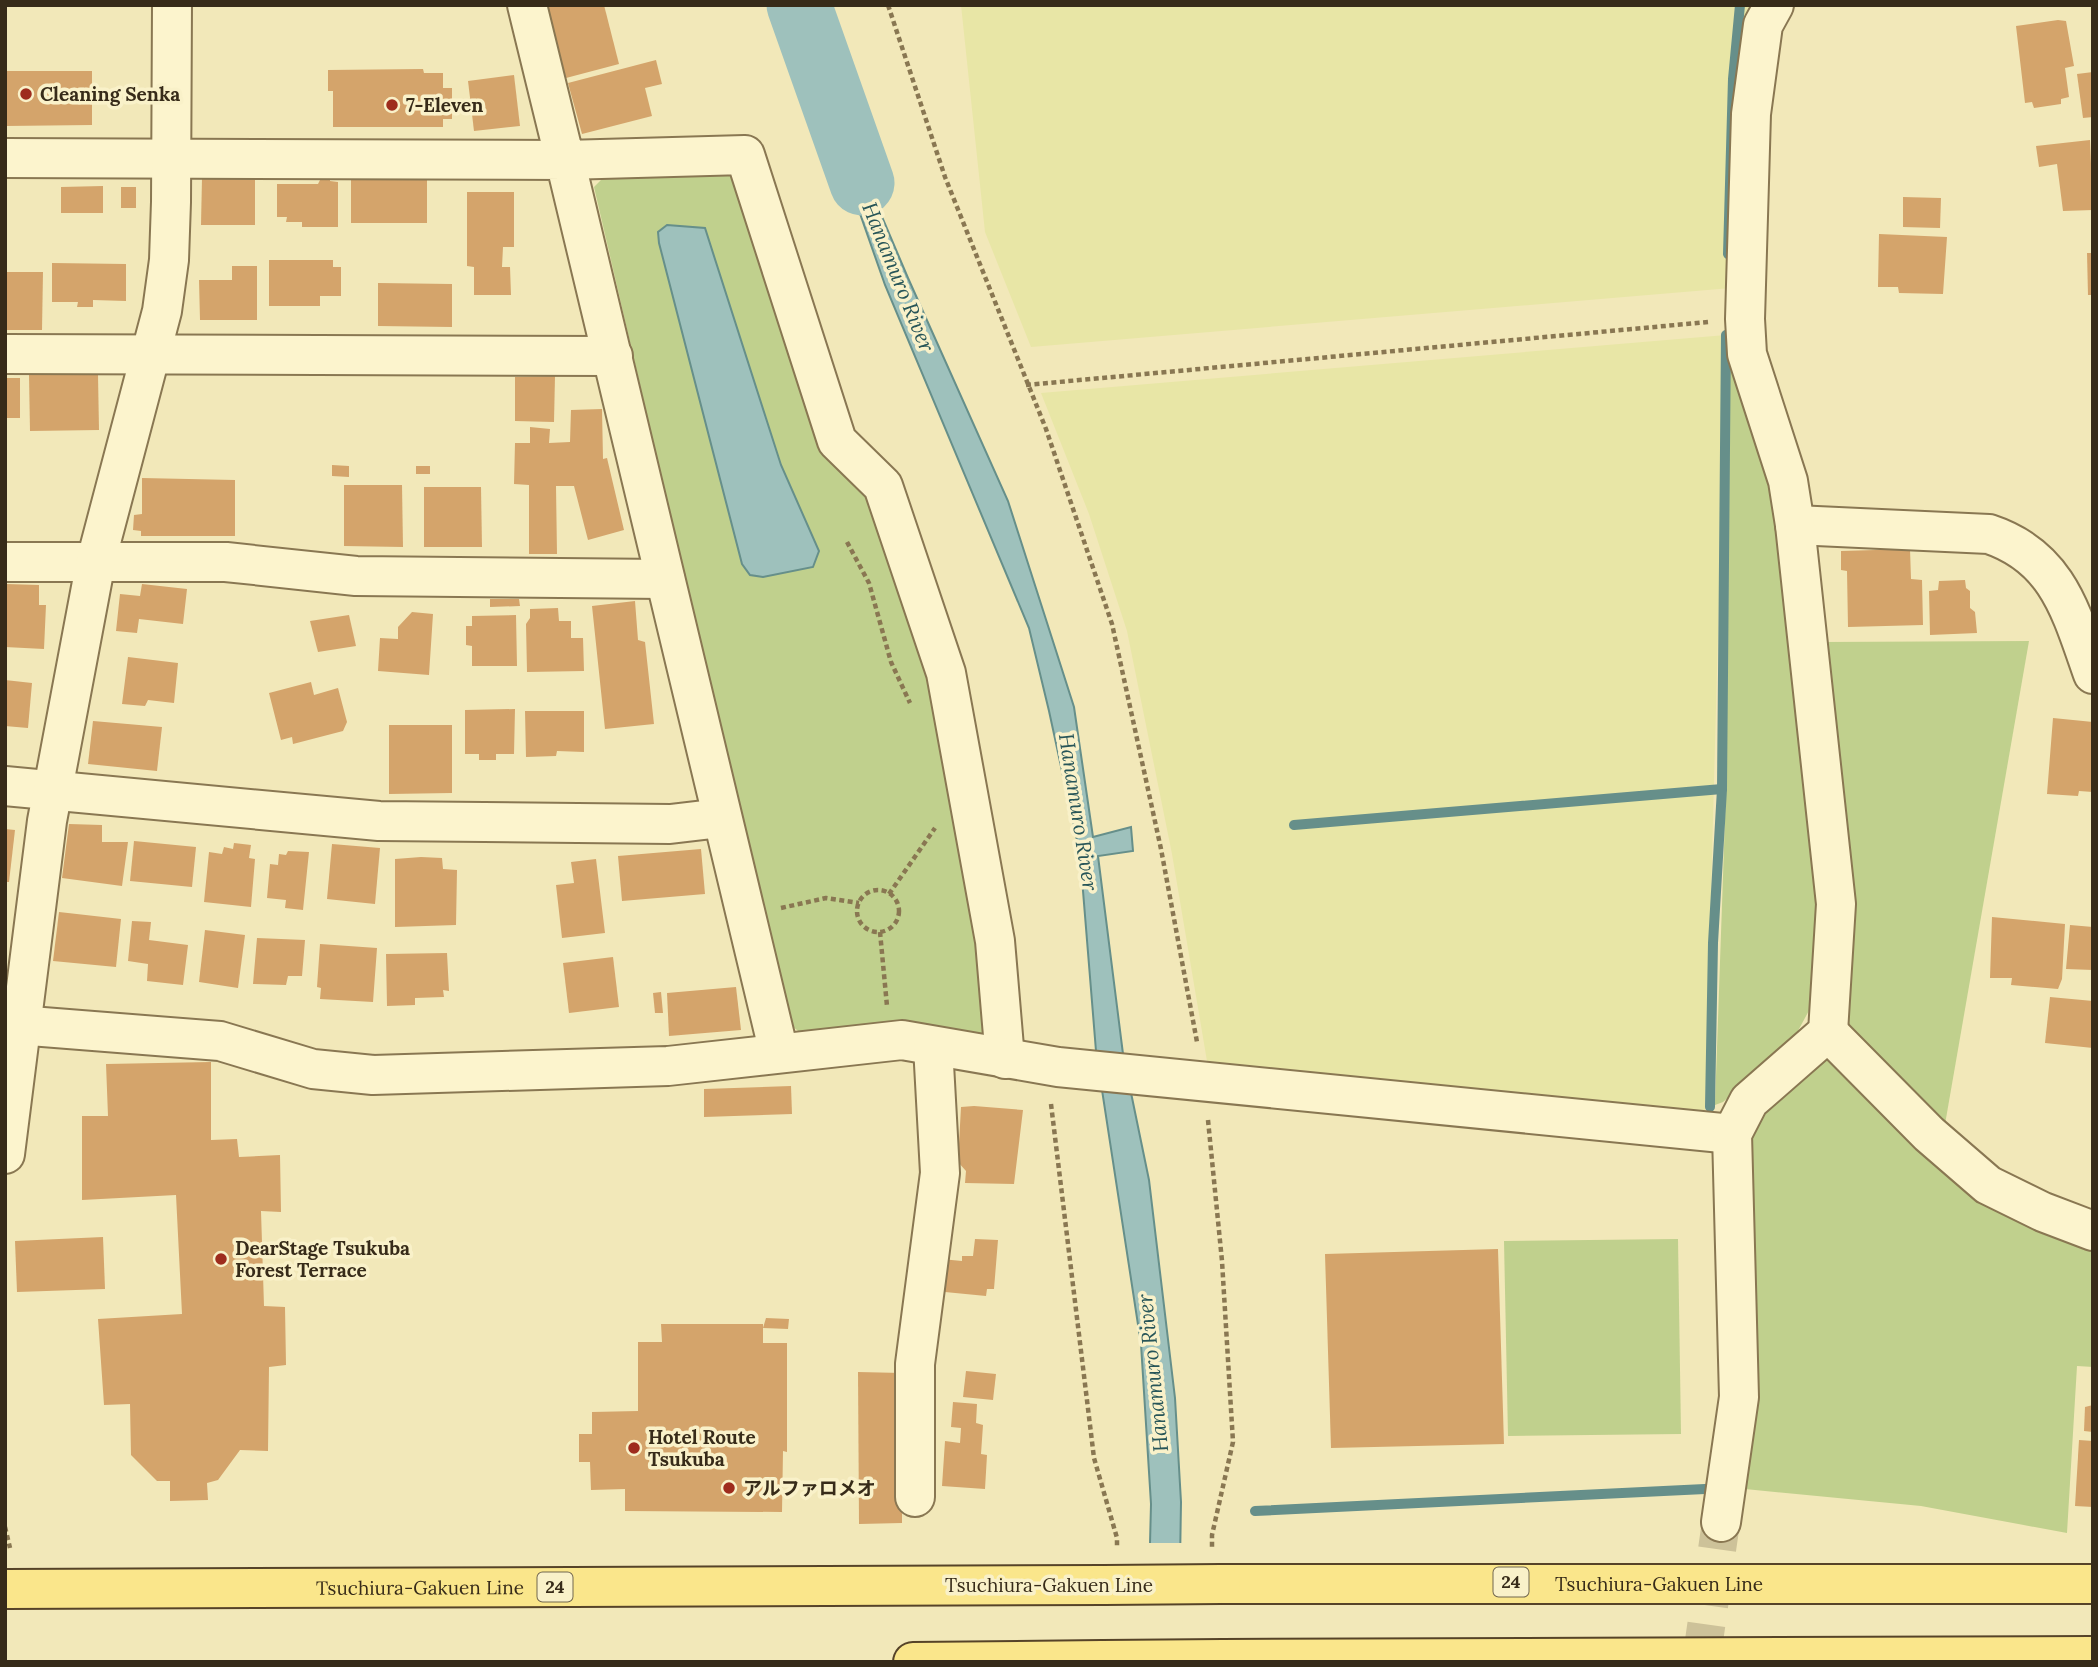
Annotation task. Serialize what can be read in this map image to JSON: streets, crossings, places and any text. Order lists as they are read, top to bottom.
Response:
{
  "streets": {
    "main road": ["24", "Tsuchiura-Gakuen Line"]
  },
  "water": ["Hanamuro River"],
  "places": [
    "Cleaning Senka",
    "7-Eleven",
    "DearStage Tsukuba Forest Terrace",
    "Hotel Route Tsukuba",
    "アルファロメオ"
  ]
}
